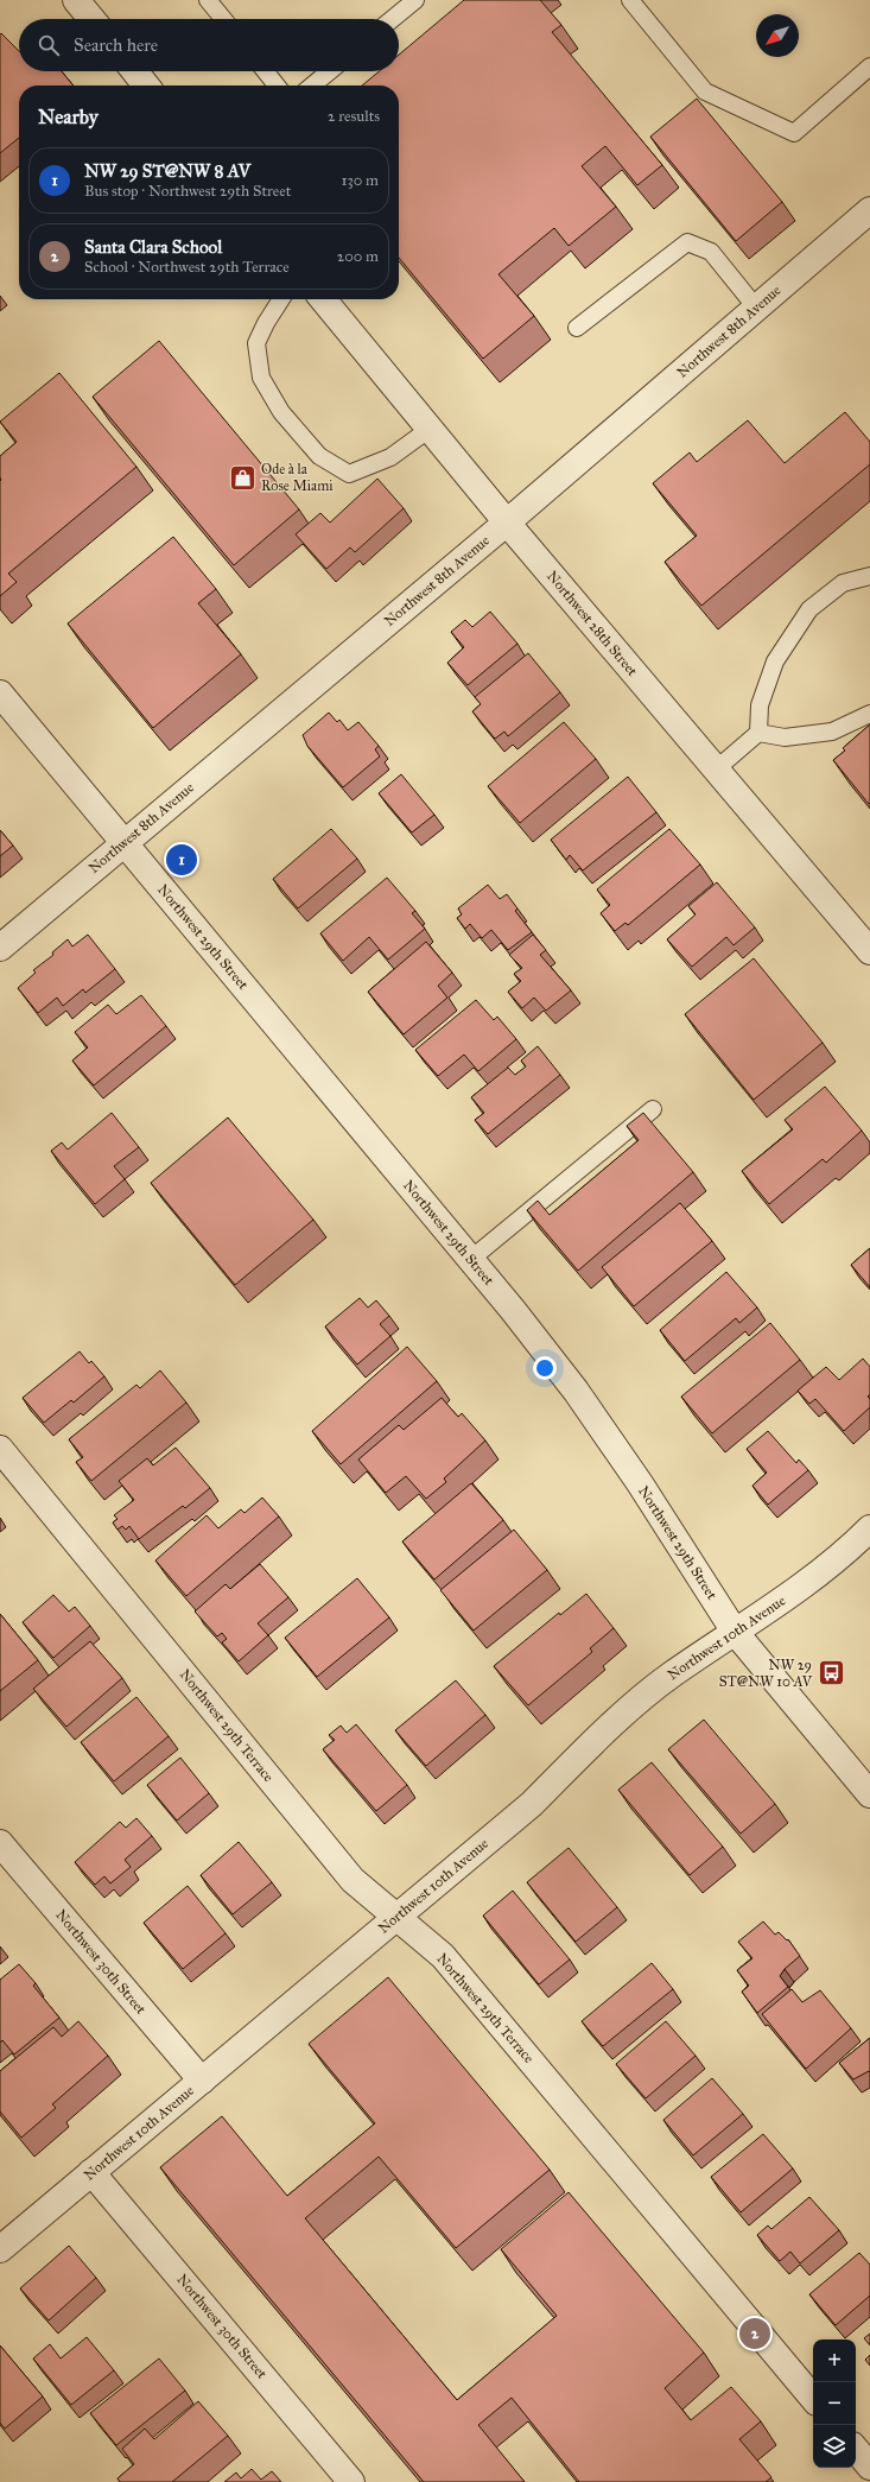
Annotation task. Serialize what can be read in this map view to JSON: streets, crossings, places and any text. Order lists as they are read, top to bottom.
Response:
{
  "streets": {
    "street": [
      "Northwest 8th Avenue",
      "Northwest 28th Street",
      "Northwest 29th Street",
      "Northwest 10th Avenue",
      "Northwest 29th Terrace",
      "Northwest 30th Street"
    ]
  },
  "crossings": [
    ["Northwest 8th Avenue", "Northwest 28th Street"],
    ["Northwest 8th Avenue", "Northwest 29th Street"],
    ["Northwest 29th Street", "Northwest 10th Avenue"],
    ["Northwest 10th Avenue", "Northwest 29th Terrace"],
    ["Northwest 10th Avenue", "Northwest 30th Street"]
  ],
  "places": {
    "shop": ["Ode à la Rose Miami"],
    "bus stop": ["NW 29 ST@NW 10 AV"]
  },
  "north": "bottom left",
  "page": {
    "search": "Search here",
    "heading": ["Nearby", "2 results"],
    "list": [
      {
        "mark": "1",
        "name": "NW 29 ST@NW 8 AV",
        "note": "Bus stop · Northwest 29th Street",
        "value": "130 m"
      },
      {
        "mark": "2",
        "name": "Santa Clara School",
        "note": "School · Northwest 29th Terrace",
        "value": "200 m"
      }
    ],
    "pins": ["1", "2"],
    "map_buttons": ["+", "−"]
  }
}
